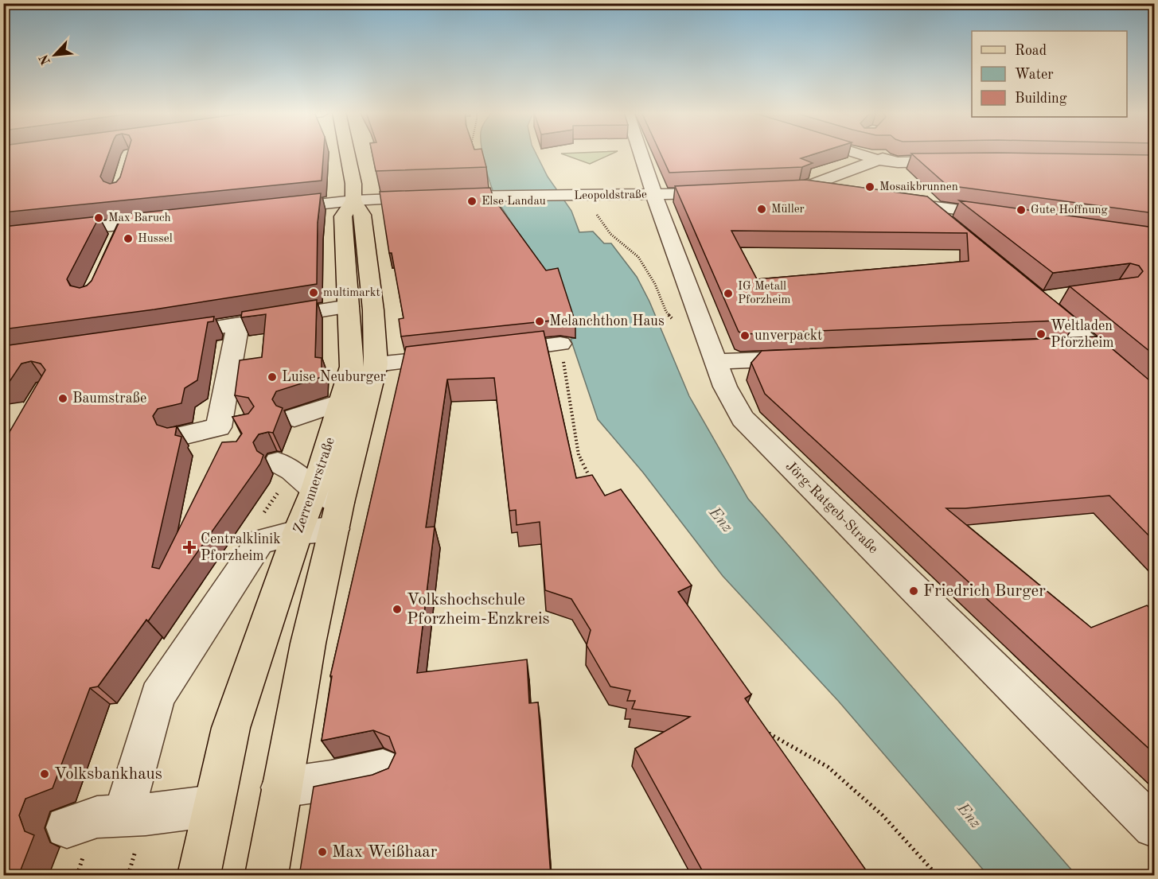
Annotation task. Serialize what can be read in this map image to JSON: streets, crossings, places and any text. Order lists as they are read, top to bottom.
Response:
{
  "streets": {
    "main road": ["Zerrennerstraße"],
    "street": ["Leopoldstraße", "Jörg-Ratgeb-Straße"]
  },
  "crossings": [
    ["Leopoldstraße", "Zerrennerstraße"],
    ["Leopoldstraße", "Jörg-Ratgeb-Straße"]
  ],
  "water": ["Enz"],
  "places": {
    "other": [
      "Mosaikbrunnen",
      "Else Landau",
      "Müller",
      "Gute Hoffnung",
      "Max Baruch",
      "Hussel",
      "multimarkt",
      "IG Metall Pforzheim",
      "Melanchthon Haus",
      "Weltladen Pforzheim",
      "unverpackt",
      "Luise Neuburger",
      "Baumstraße",
      "Friedrich Burger",
      "Volkshochschule Pforzheim-Enzkreis",
      "Volksbankhaus",
      "Max Weißhaar"
    ],
    "health": ["Centralklinik Pforzheim"]
  },
  "legend": ["Road", "Water", "Building"],
  "north": "bottom left"
}
